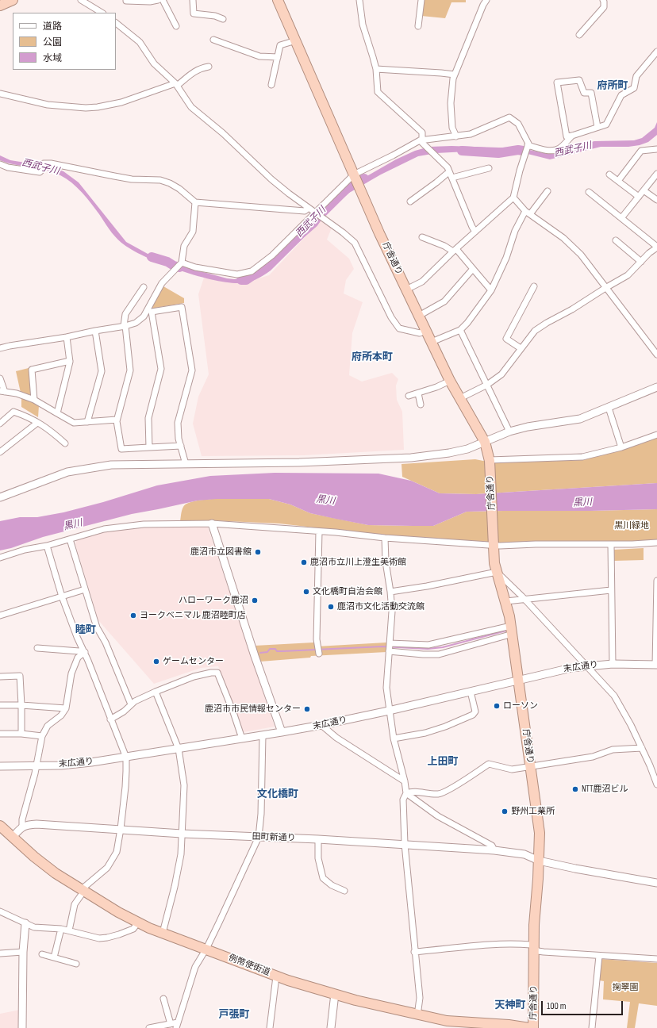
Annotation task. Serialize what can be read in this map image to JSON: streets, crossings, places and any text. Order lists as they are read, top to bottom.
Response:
{
  "streets": {
    "highway": ["庁舎通り", "例幣使街道"],
    "street": ["末広通り", "田町新通り"]
  },
  "crossings": [
    ["庁舎通り", "末広通り"],
    ["庁舎通り", "田町新通り"]
  ],
  "districts": [
    "府所町",
    "府所本町",
    "睦町",
    "上田町",
    "文化橋町",
    "天神町",
    "戸張町"
  ],
  "water": ["西武子川", "黒川"],
  "parks": ["黒川緑地", "掬翠園"],
  "places": [
    "鹿沼市立図書館",
    "鹿沼市立川上澄生美術館",
    "文化橋町自治会館",
    "ハローワーク鹿沼",
    "鹿沼市文化活動交流館",
    "ヨークベニマル 鹿沼睦町店",
    "ゲームセンター",
    "ローソン",
    "鹿沼市市民情報センター",
    "NTT鹿沼ビル",
    "野州工業所"
  ],
  "legend": ["道路", "公園", "水域"],
  "scale_bar": "100 m"
}
